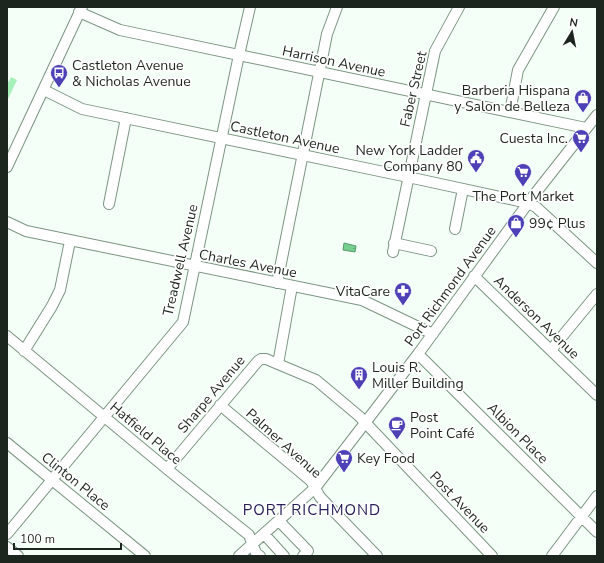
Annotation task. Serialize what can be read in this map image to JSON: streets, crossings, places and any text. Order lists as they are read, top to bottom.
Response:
{
  "streets": {
    "street": [
      "Harrison Avenue",
      "Faber Street",
      "Castleton Avenue",
      "Treadwell Avenue",
      "Charles Avenue",
      "Port Richmond Avenue",
      "Anderson Avenue",
      "Sharpe Avenue",
      "Hatfield Place",
      "Albion Place",
      "Palmer Avenue",
      "Clinton Place",
      "Post Avenue"
    ]
  },
  "crossings": [
    ["Harrison Avenue", "Faber Street"],
    ["Harrison Avenue", "Treadwell Avenue"],
    ["Harrison Avenue", "Port Richmond Avenue"],
    ["Faber Street", "Castleton Avenue"],
    ["Castleton Avenue", "Treadwell Avenue"],
    ["Castleton Avenue", "Port Richmond Avenue"],
    ["Treadwell Avenue", "Charles Avenue"],
    ["Treadwell Avenue", "Hatfield Place"],
    ["Treadwell Avenue", "Clinton Place"],
    ["Charles Avenue", "Port Richmond Avenue"],
    ["Port Richmond Avenue", "Anderson Avenue"],
    ["Port Richmond Avenue", "Hatfield Place"],
    ["Port Richmond Avenue", "Albion Place"],
    ["Port Richmond Avenue", "Palmer Avenue"],
    ["Port Richmond Avenue", "Post Avenue"],
    ["Sharpe Avenue", "Hatfield Place"],
    ["Sharpe Avenue", "Palmer Avenue"],
    ["Sharpe Avenue", "Post Avenue"]
  ],
  "districts": ["PORT RICHMOND"],
  "places": {
    "bus stop": ["Castleton Avenue & Nicholas Avenue"],
    "shop": ["Barberia Hispana y Salon de Belleza", "99¢ Plus"],
    "supermarket": ["Cuesta Inc.", "The Port Market", "Key Food"],
    "public building": ["New York Ladder Company 80"],
    "pharmacy": ["VitaCare"],
    "building": ["Louis R. Miller Building"],
    "cafe": ["Post Point Café"]
  },
  "scale_bar": "100 m",
  "north": "top"
}
